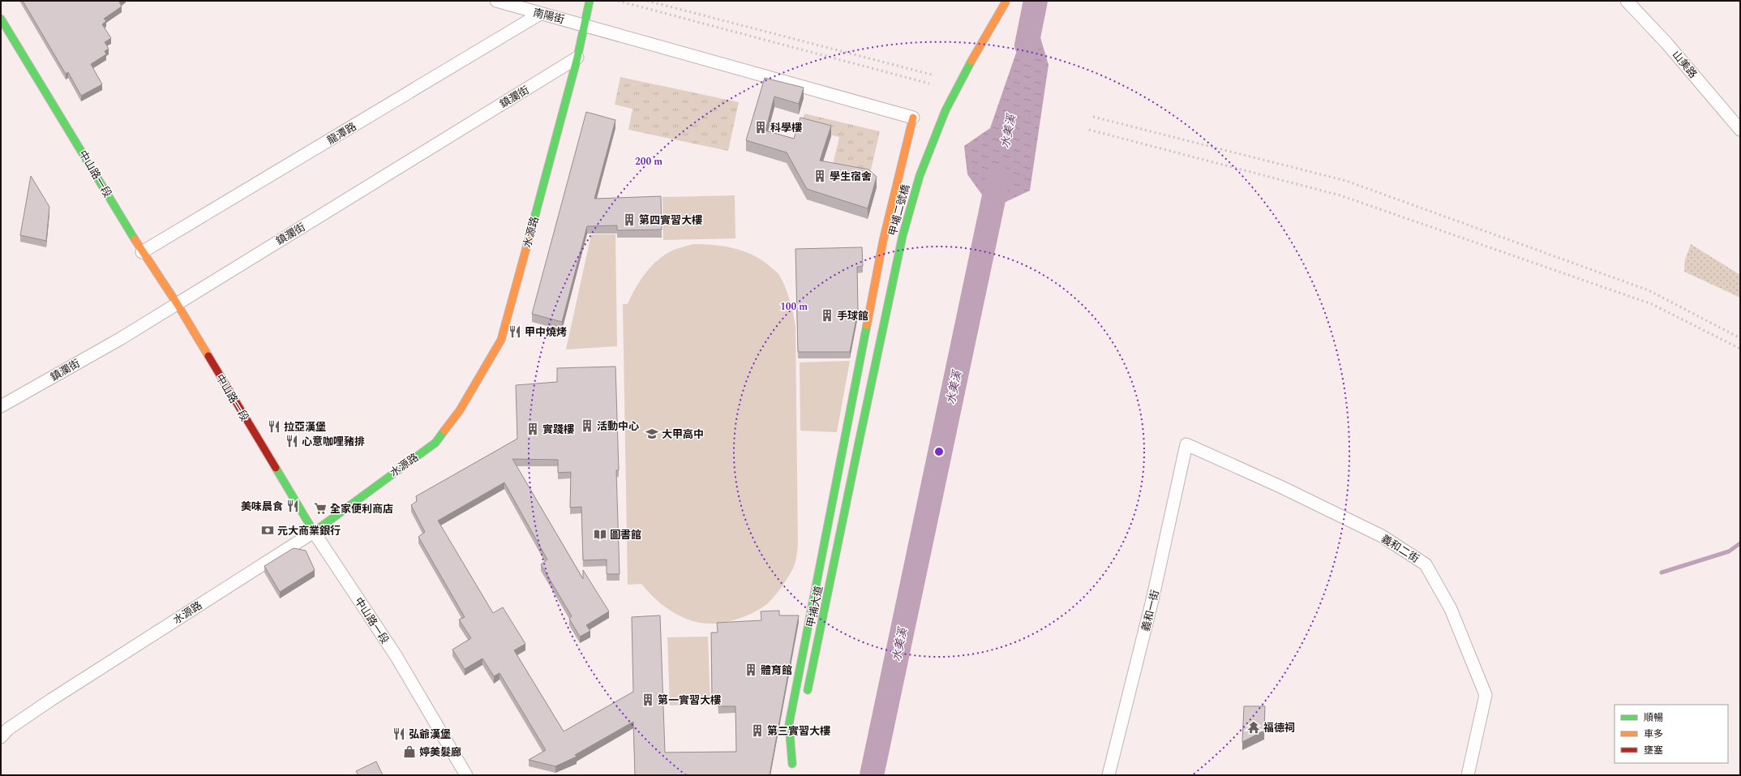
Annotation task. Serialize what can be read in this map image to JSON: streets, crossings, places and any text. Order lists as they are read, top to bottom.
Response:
{
  "streets": {
    "street": [
      "南陽街",
      "山美路",
      "鎮瀾街",
      "龍潭路",
      "中山路一段",
      "甲埔二號橋",
      "水源路",
      "義和二街",
      "甲埔大道",
      "義和一街"
    ]
  },
  "crossings": [
    ["南陽街", "龍潭路"],
    ["南陽街", "水源路"],
    ["鎮瀾街", "中山路一段"],
    ["鎮瀾街", "水源路"],
    ["龍潭路", "中山路一段"],
    ["中山路一段", "水源路"],
    ["甲埔二號橋", "甲埔大道"],
    ["義和二街", "義和一街"]
  ],
  "water": ["水美溪"],
  "places": {
    "building": [
      "科學樓",
      "學生宿舍",
      "第四實習大樓",
      "手球館",
      "活動中心",
      "實踐樓",
      "體育館",
      "第一實習大樓",
      "第三實習大樓"
    ],
    "restaurant": [
      "甲中燒烤",
      "拉亞漢堡",
      "心意咖哩豬排",
      "美味晨食",
      "弘爺漢堡"
    ],
    "school or university": ["大甲高中"],
    "supermarket": ["全家便利商店"],
    "bank": ["元大商業銀行"],
    "library": ["圖書館"],
    "temple": ["福德祠"],
    "shop": ["婷美髮廊"]
  },
  "legend": ["順暢", "車多", "壅塞"],
  "rings": ["200 m", "100 m"]
}
